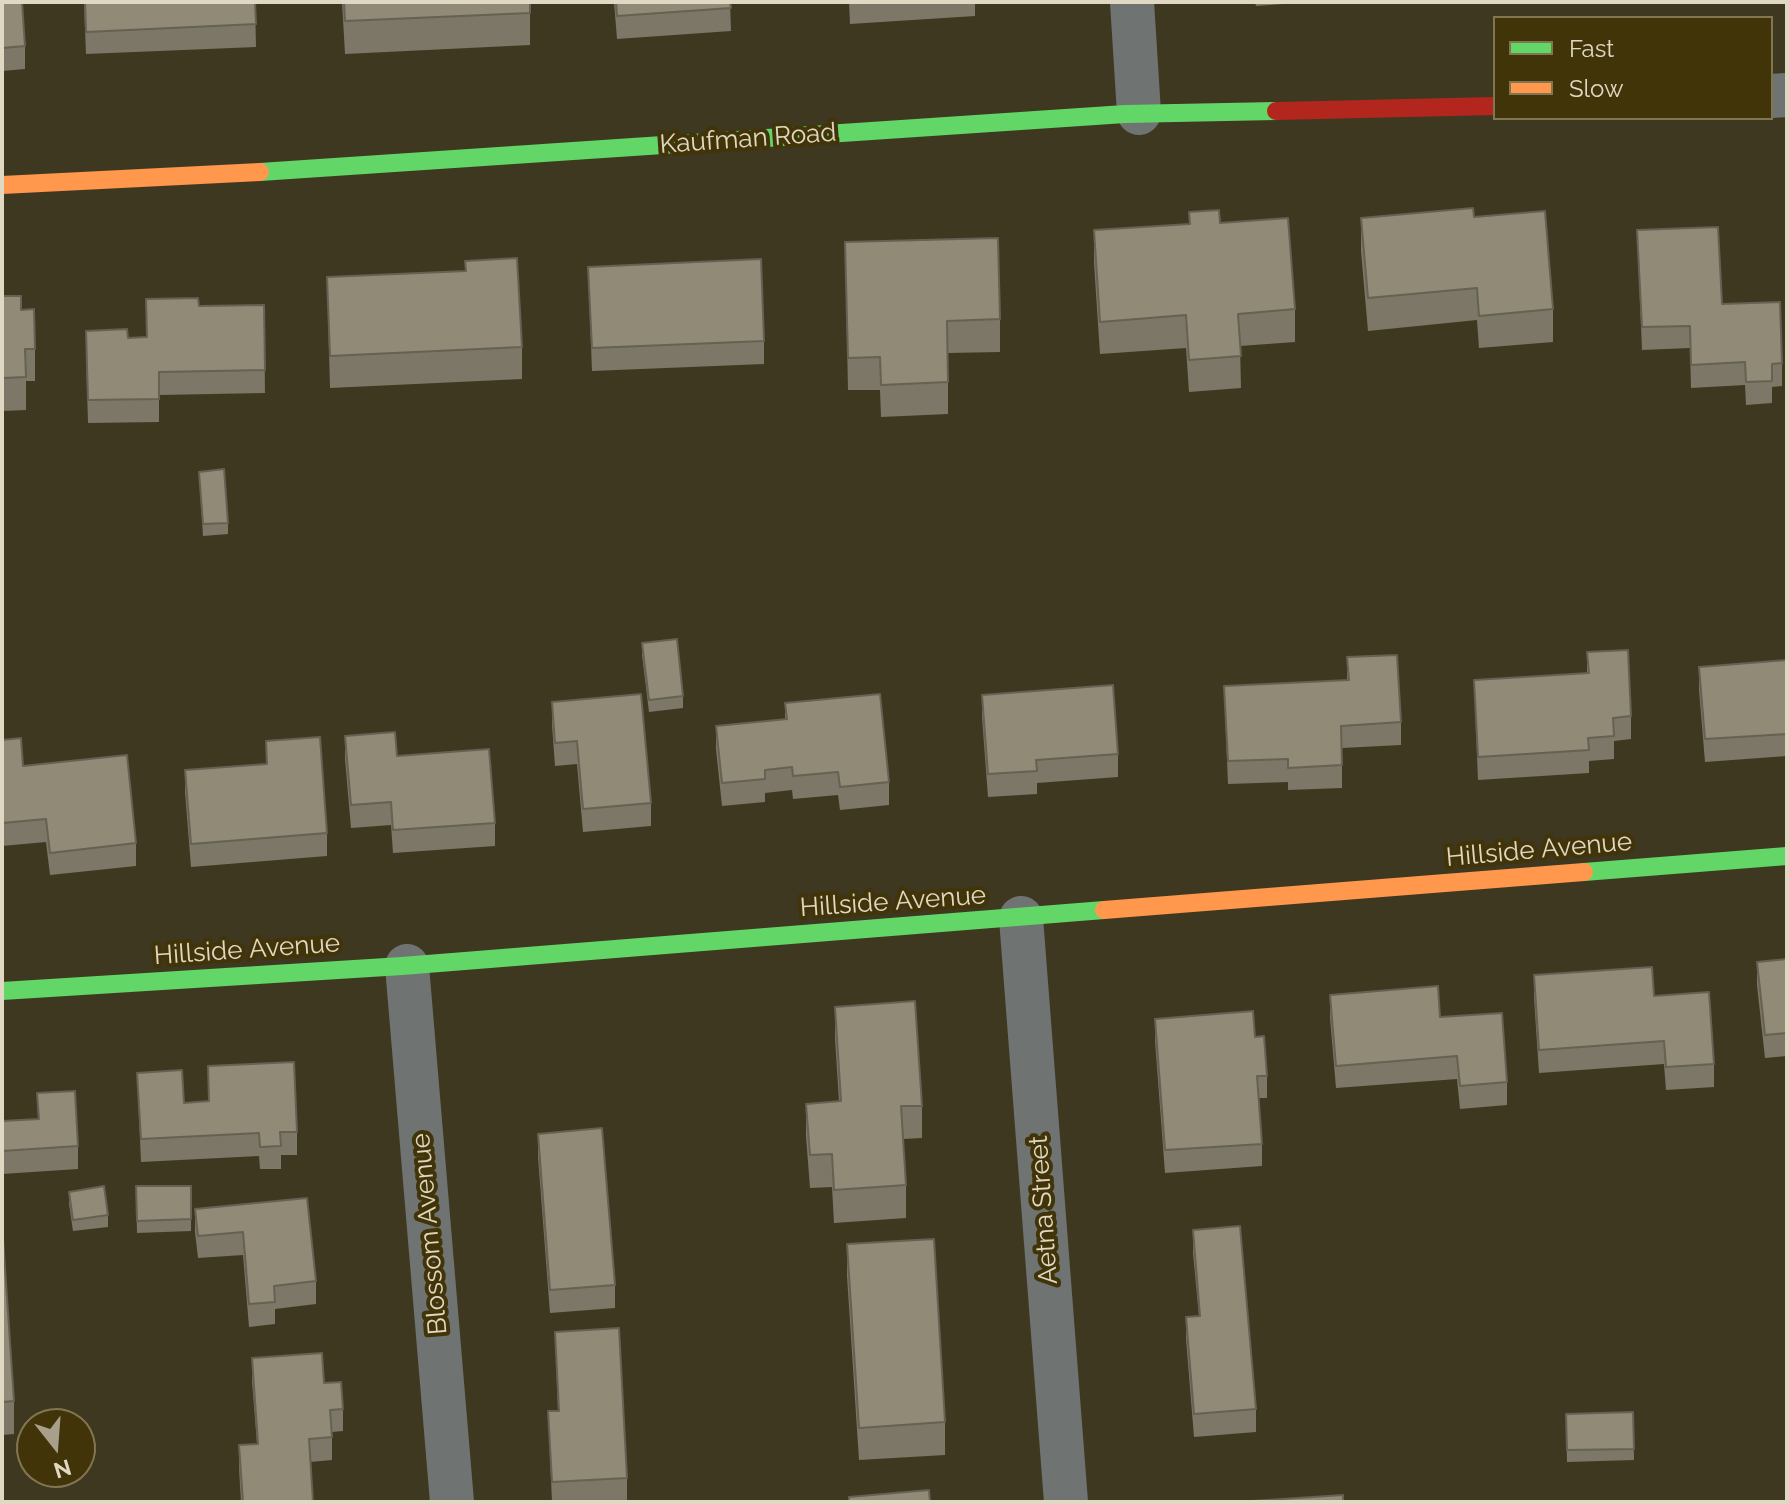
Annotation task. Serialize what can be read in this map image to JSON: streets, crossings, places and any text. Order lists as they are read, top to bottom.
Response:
{
  "streets": {
    "street": [
      "Kaufman Road",
      "Hillside Avenue",
      "Aetna Street",
      "Blossom Avenue"
    ]
  },
  "crossings": [
    ["Hillside Avenue", "Aetna Street"],
    ["Hillside Avenue", "Blossom Avenue"]
  ],
  "legend": ["Fast", "Slow"],
  "north": "bottom"
}
